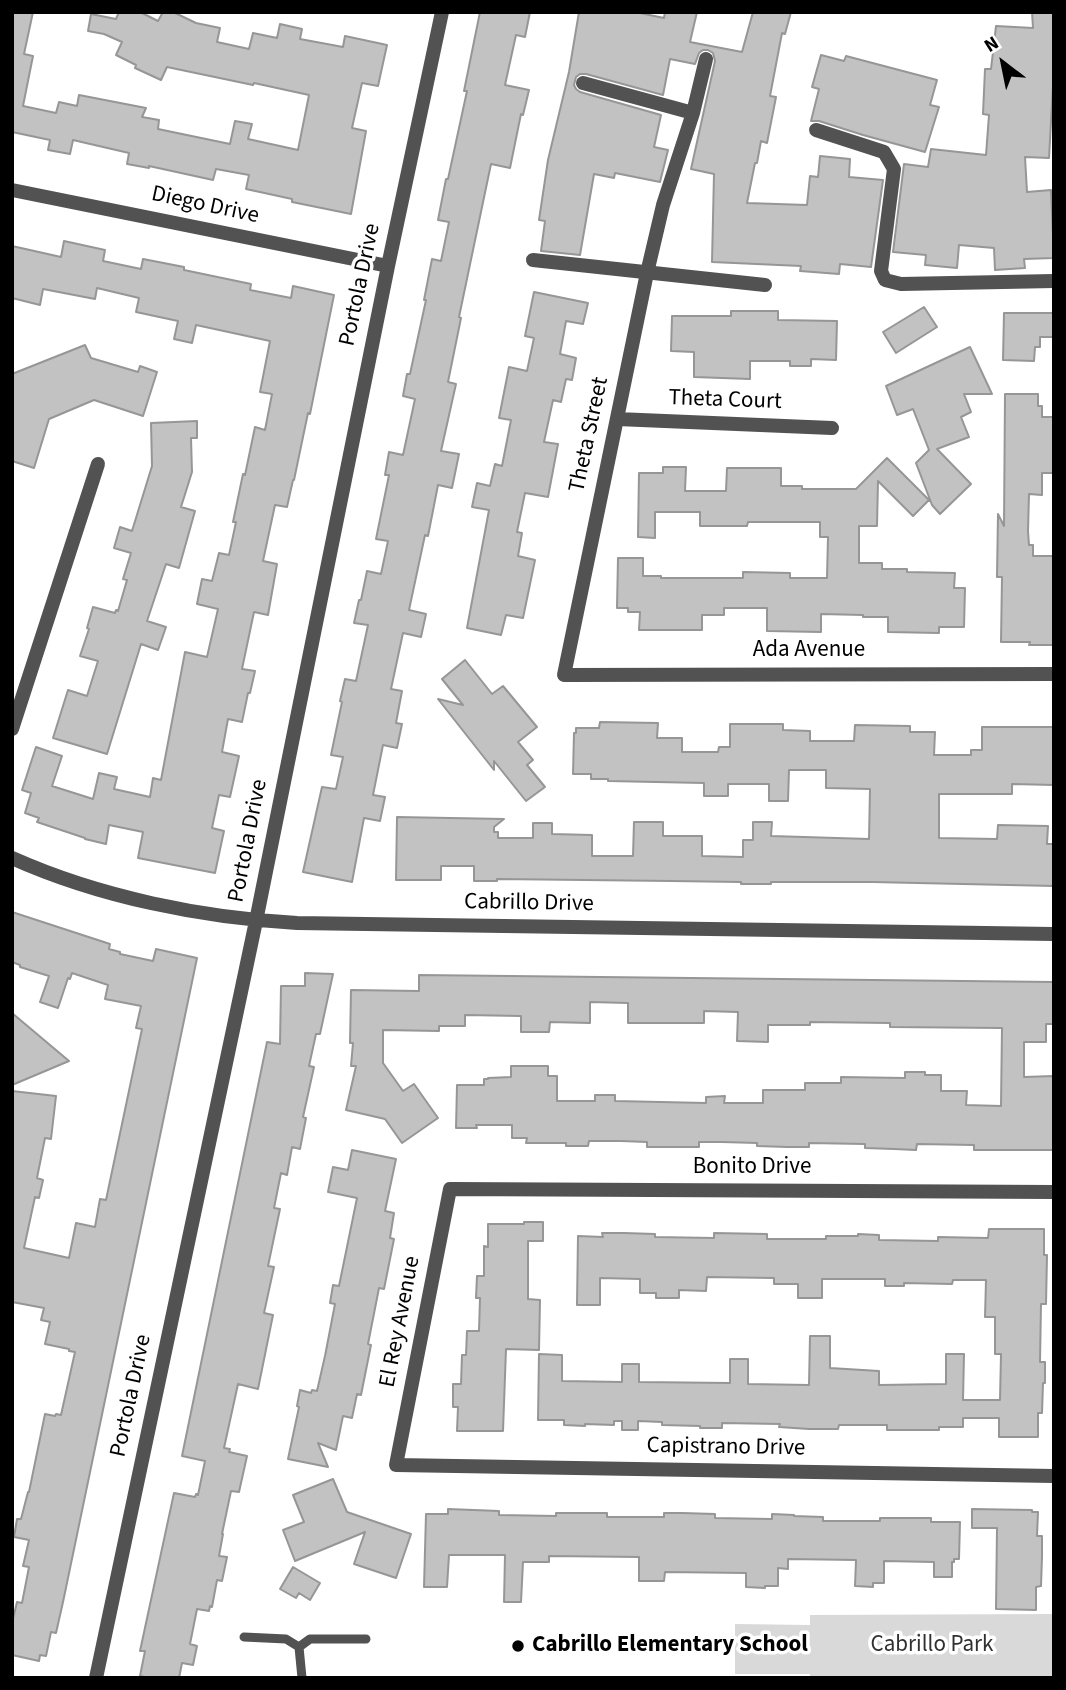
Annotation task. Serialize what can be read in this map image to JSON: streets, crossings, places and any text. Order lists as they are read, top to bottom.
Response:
{
  "streets": {
    "street": [
      "Diego Drive",
      "Portola Drive",
      "Theta Court",
      "Theta Street",
      "Ada Avenue",
      "Cabrillo Drive",
      "Bonito Drive",
      "El Rey Avenue",
      "Capistrano Drive"
    ]
  },
  "crossings": [
    ["Diego Drive", "Portola Drive"],
    ["Portola Drive", "Cabrillo Drive"],
    ["Theta Court", "Theta Street"],
    ["Theta Street", "Ada Avenue"],
    ["Bonito Drive", "El Rey Avenue"],
    ["El Rey Avenue", "Capistrano Drive"]
  ],
  "parks": ["Cabrillo Park"],
  "places": ["Cabrillo Elementary School"],
  "north": "top left"
}
